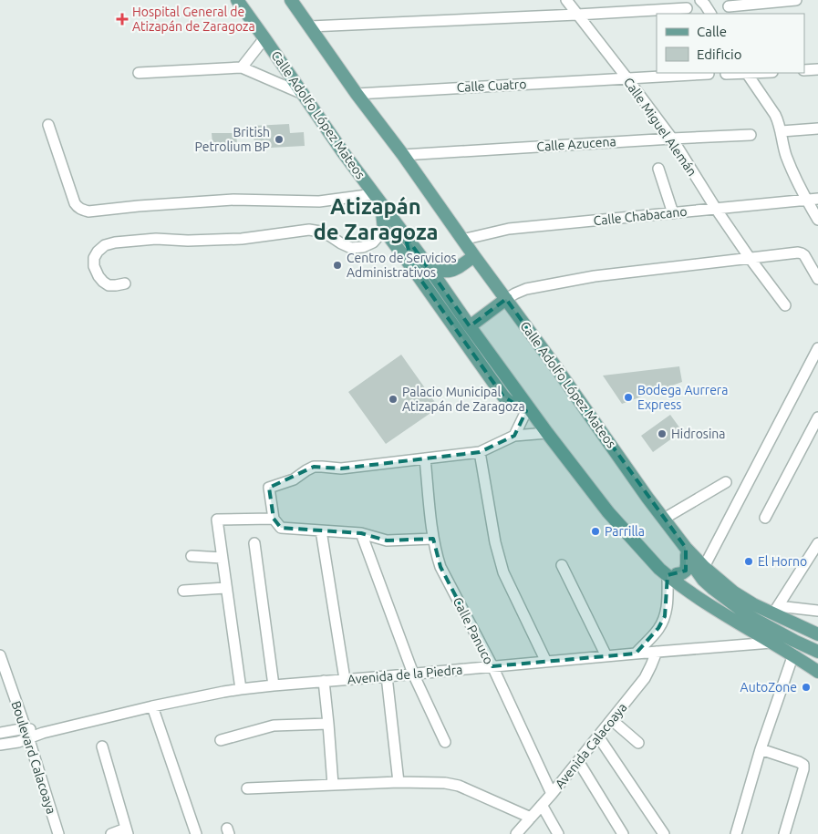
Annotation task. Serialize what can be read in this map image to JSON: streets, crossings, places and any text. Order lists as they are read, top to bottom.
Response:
{
  "streets": {
    "main road": ["Calle Adolfo López Mateos"],
    "street": [
      "Calle Cuatro",
      "Calle Miguel Alemán",
      "Calle Azucena",
      "Calle Chabacano",
      "Calle Panuco",
      "Avenida de la Piedra",
      "Avenida Calacoaya",
      "Boulevard Calacoaya"
    ]
  },
  "crossings": [
    ["Calle Cuatro", "Calle Adolfo López Mateos"],
    ["Calle Cuatro", "Calle Miguel Alemán"],
    ["Calle Adolfo López Mateos", "Calle Azucena"],
    ["Calle Adolfo López Mateos", "Calle Chabacano"],
    ["Calle Adolfo López Mateos", "Avenida de la Piedra"],
    ["Calle Miguel Alemán", "Calle Azucena"],
    ["Calle Miguel Alemán", "Calle Chabacano"],
    ["Calle Panuco", "Avenida de la Piedra"],
    ["Calle Panuco", "Avenida Calacoaya"],
    ["Avenida de la Piedra", "Avenida Calacoaya"],
    ["Avenida de la Piedra", "Boulevard Calacoaya"]
  ],
  "districts": ["Atizapán de Zaragoza"],
  "places": {
    "health": ["Hospital General de Atizapán de Zaragoza"],
    "other": [
      "British Petrolium BP",
      "Centro de Servicios Administrativos",
      "Bodega Aurrera Express",
      "Palacio Municipal Atizapán de Zaragoza",
      "Hidrosina",
      "Parrilla",
      "El Horno",
      "AutoZone"
    ]
  },
  "legend": ["Calle", "Edificio"]
}
